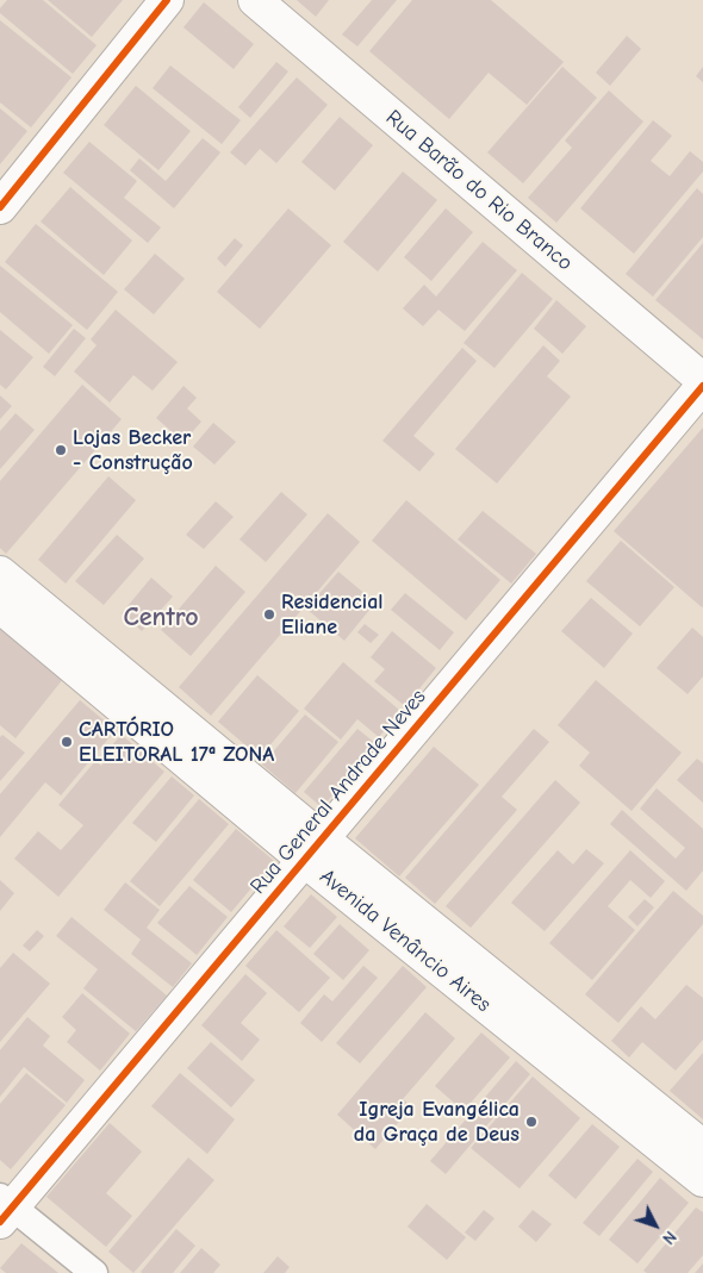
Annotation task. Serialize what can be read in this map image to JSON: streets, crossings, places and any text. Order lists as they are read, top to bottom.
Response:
{
  "streets": {
    "main road": ["Rua Barão do Rio Branco", "Rua General Andrade Neves", "Avenida Venâncio Aires"]
  },
  "crossings": [
    ["Rua General Andrade Neves", "Avenida Venâncio Aires"]
  ],
  "districts": ["Centro"],
  "places": [
    "Lojas Becker - Construção",
    "Residencial Eliane",
    "CARTÓRIO ELEITORAL 17ª ZONA",
    "Igreja Evangélica da Graça de Deus"
  ],
  "north": "bottom right"
}
